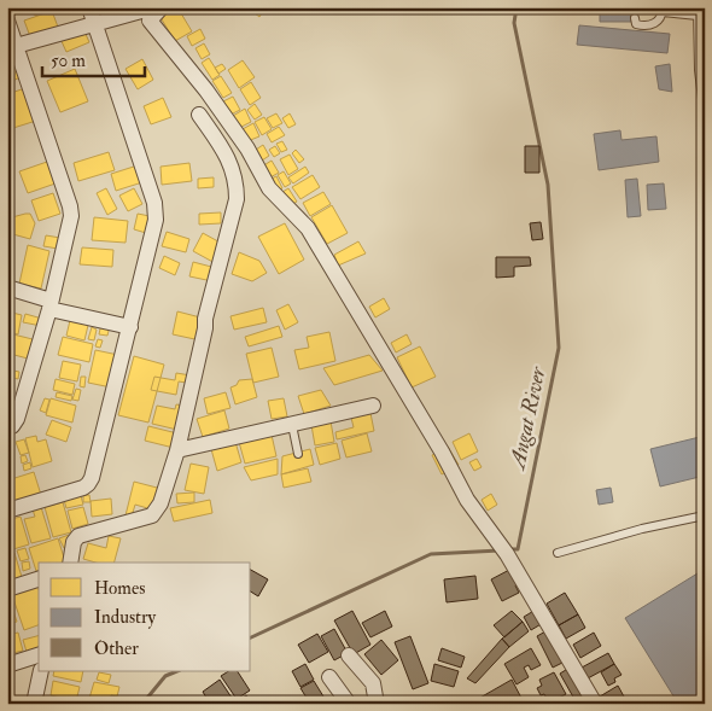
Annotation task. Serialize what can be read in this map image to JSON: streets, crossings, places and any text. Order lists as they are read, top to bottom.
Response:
{
  "water": ["Angat River"],
  "legend": ["Homes", "Industry", "Other"],
  "scale_bar": "50 m"
}
